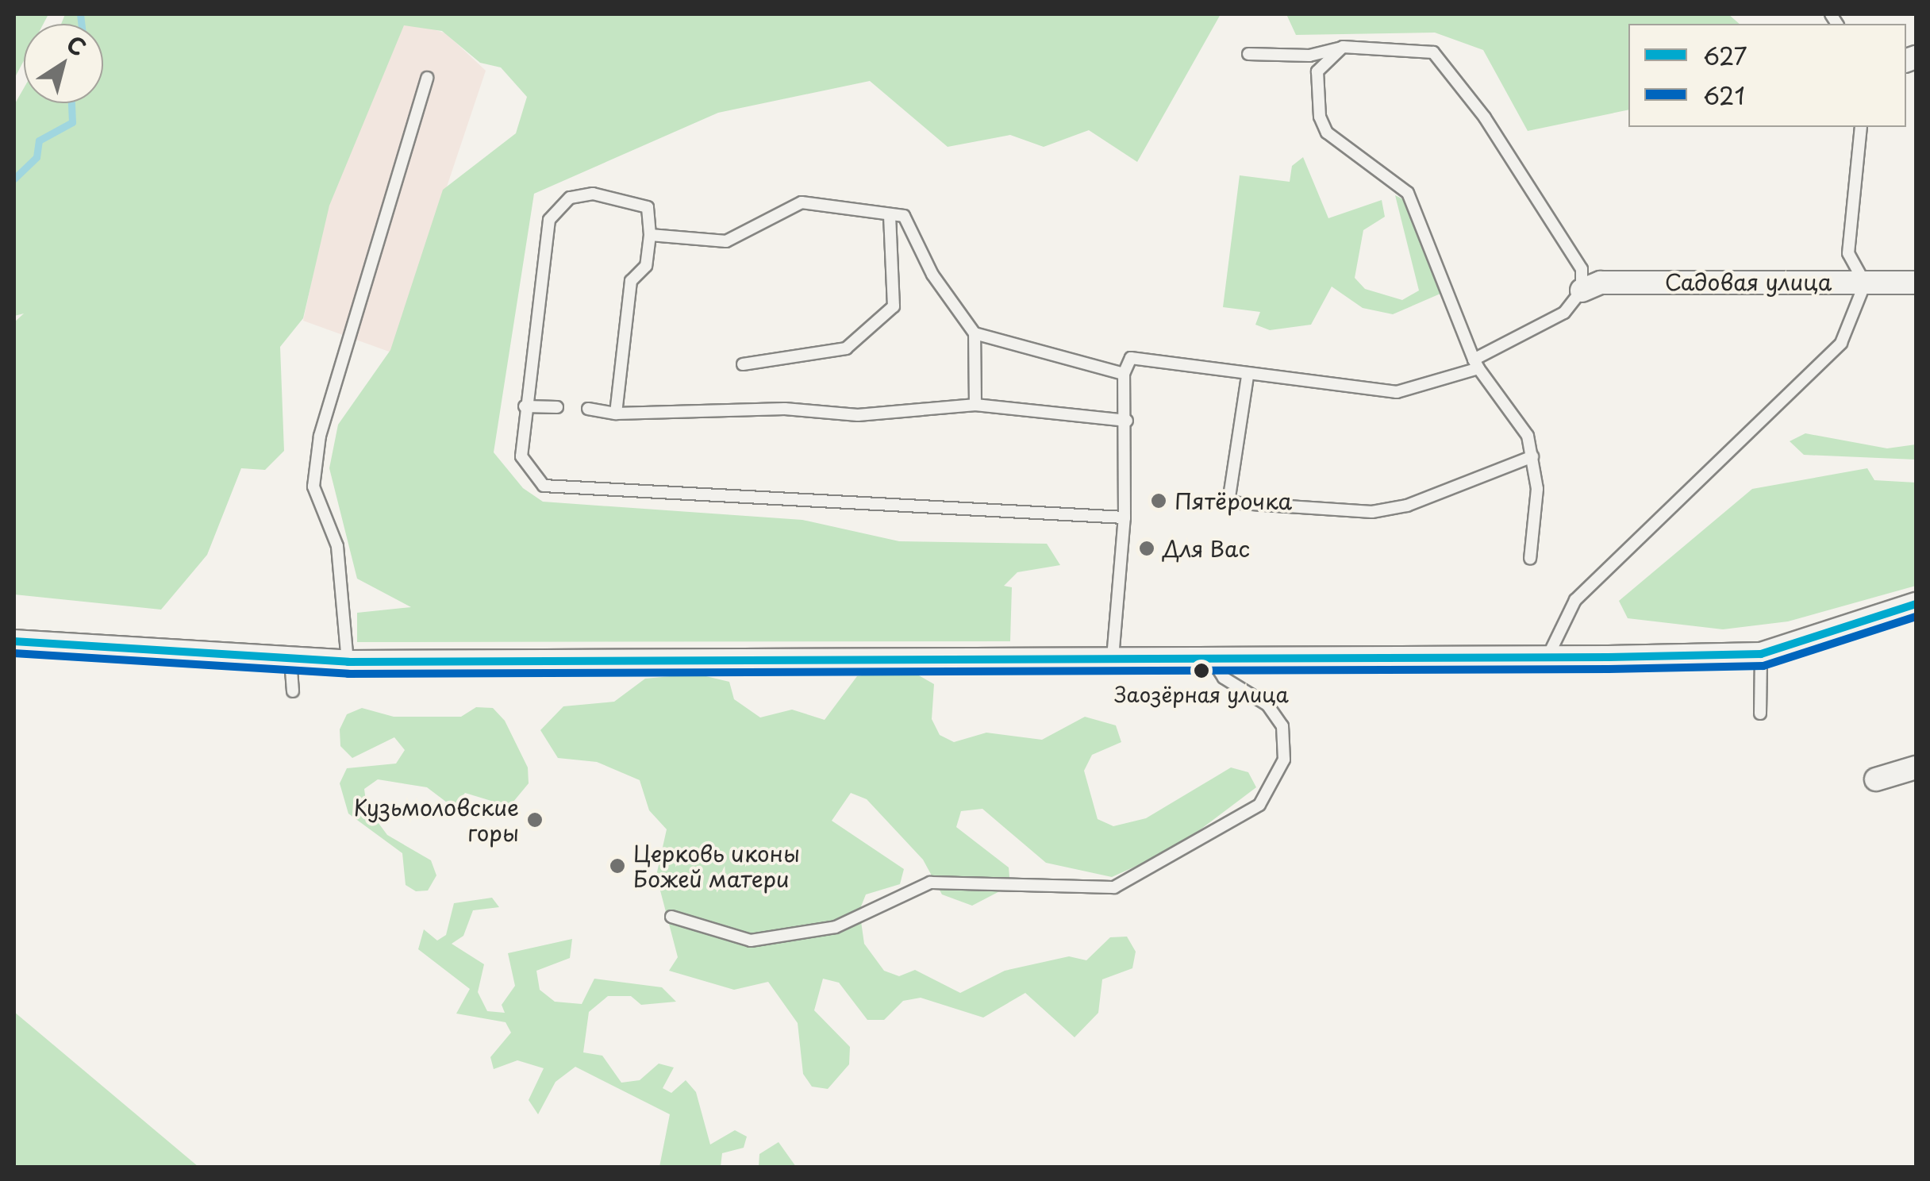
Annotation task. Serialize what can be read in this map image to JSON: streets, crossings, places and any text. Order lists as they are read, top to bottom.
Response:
{
  "streets": {
    "street": ["Садовая улица"]
  },
  "places": [
    "Пятёрочка",
    "Для Вас",
    "Заозёрная улица",
    "Кузьмоловские горы",
    "Церковь иконы Божей матери"
  ],
  "lines": ["transit line 627", "transit line 621"],
  "legend": ["627", "621"],
  "north": "top right"
}
